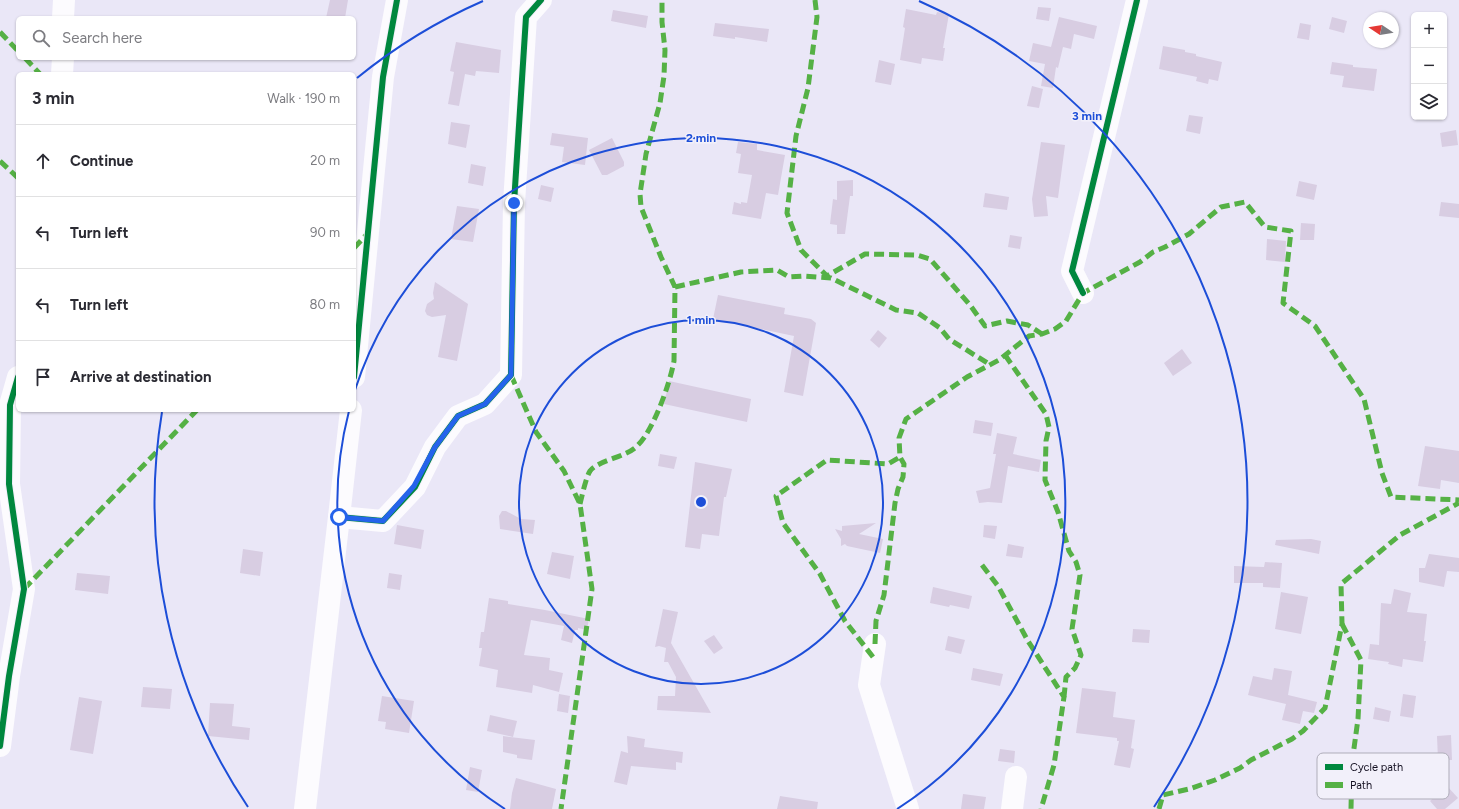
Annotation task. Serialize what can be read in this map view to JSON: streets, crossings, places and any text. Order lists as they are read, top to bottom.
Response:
{
  "legend": ["Cycle path", "Path"],
  "north": "left",
  "page": {
    "map_buttons": ["+", "−"],
    "search": "Search here",
    "heading": ["3 min", "Walk · 190 m"],
    "list": [
      ["Continue", "20 m"],
      ["Turn left", "90 m"],
      ["Turn left", "80 m"],
      "Arrive at destination"
    ]
  },
  "rings": ["3 min", "2 min", "1 min"]
}
